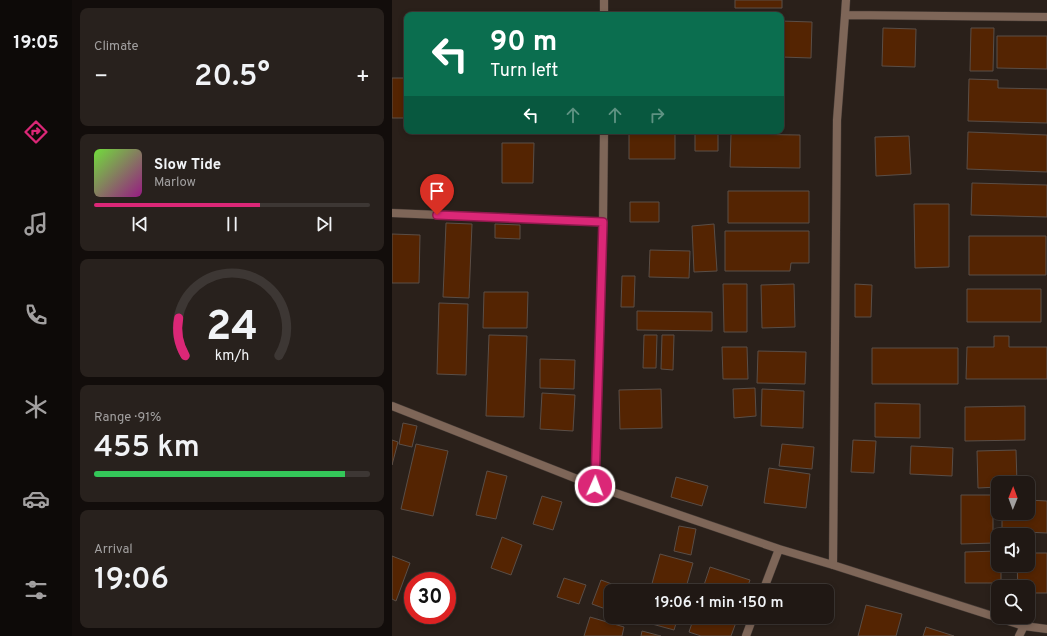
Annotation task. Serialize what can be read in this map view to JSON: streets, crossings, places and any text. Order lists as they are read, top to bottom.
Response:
{
  "north": "top",
  "page": {
    "tabs": "19:05",
    "tile": [
      "Climate",
      ["Range · 91%", "455 km"],
      ["Arrival", "19:06"]
    ],
    "turn": ["90 m", "Turn left"],
    "heat": ["−", "20.5°", "+"],
    "song": ["Slow Tide", "Marlow"],
    "limit": "30",
    "trip": "19:06 · 1 min · 150 m",
    "gauge": ["24", "km/h"]
  }
}
